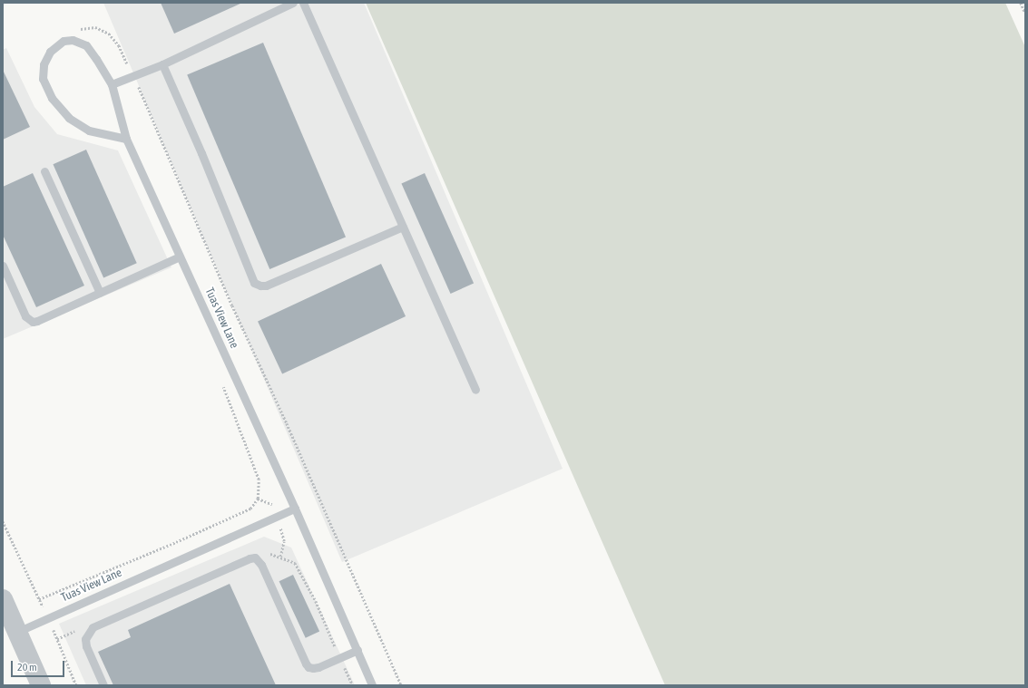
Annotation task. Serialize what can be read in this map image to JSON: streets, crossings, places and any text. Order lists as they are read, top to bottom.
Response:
{
  "streets": {
    "lane": ["Tuas View Lane"]
  },
  "scale_bar": "20 m"
}
